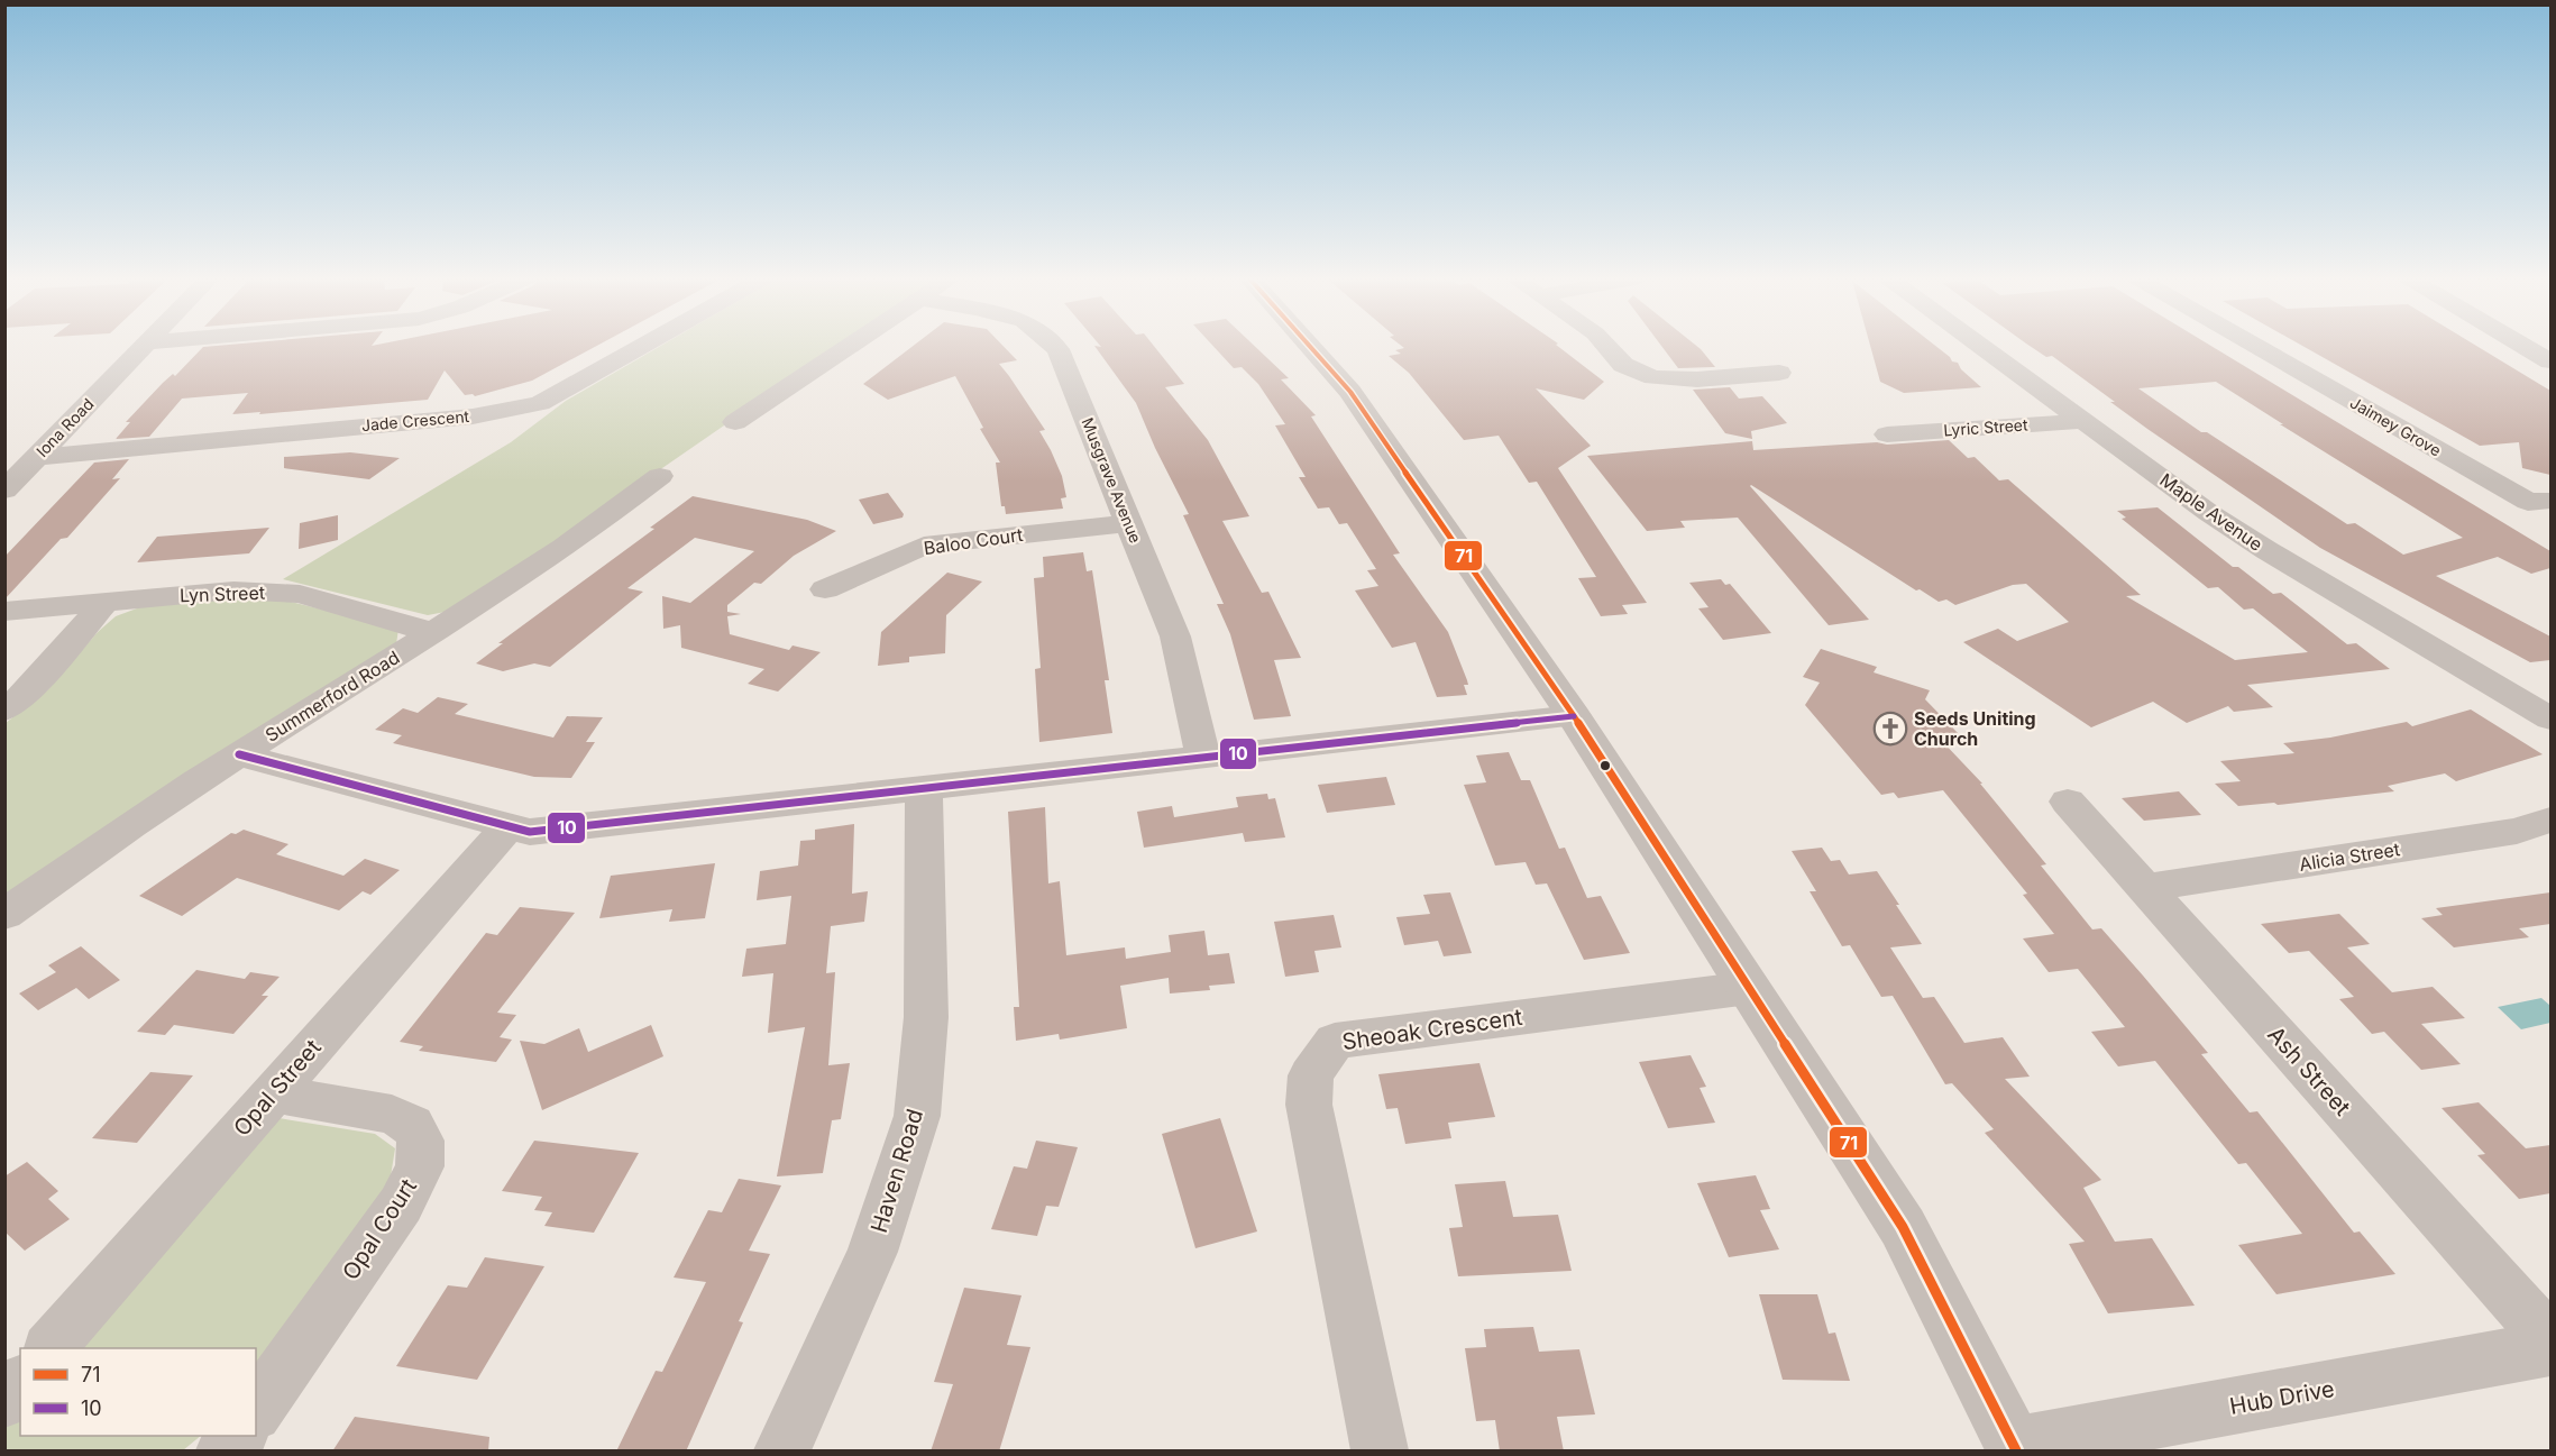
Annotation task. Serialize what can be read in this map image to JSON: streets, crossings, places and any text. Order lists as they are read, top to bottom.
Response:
{
  "streets": {
    "street": [
      "Jade Crescent",
      "Jaimey Grove",
      "Iona Road",
      "Lyric Street",
      "Musgrave Avenue",
      "Maple Avenue",
      "Baloo Court",
      "Lyn Street",
      "Summerford Road",
      "Alicia Street",
      "Sheoak Crescent",
      "Ash Street",
      "Opal Street",
      "Haven Road",
      "Opal Court",
      "Hub Drive"
    ]
  },
  "crossings": [
    ["Jade Crescent", "Iona Road"],
    ["Lyric Street", "Maple Avenue"],
    ["Musgrave Avenue", "Baloo Court"],
    ["Lyn Street", "Summerford Road"],
    ["Alicia Street", "Ash Street"],
    ["Opal Street", "Opal Court"]
  ],
  "places": {
    "church": ["Seeds Uniting Church"]
  },
  "lines": ["transit line 71", "transit line 10"],
  "legend": ["71", "10"]
}
